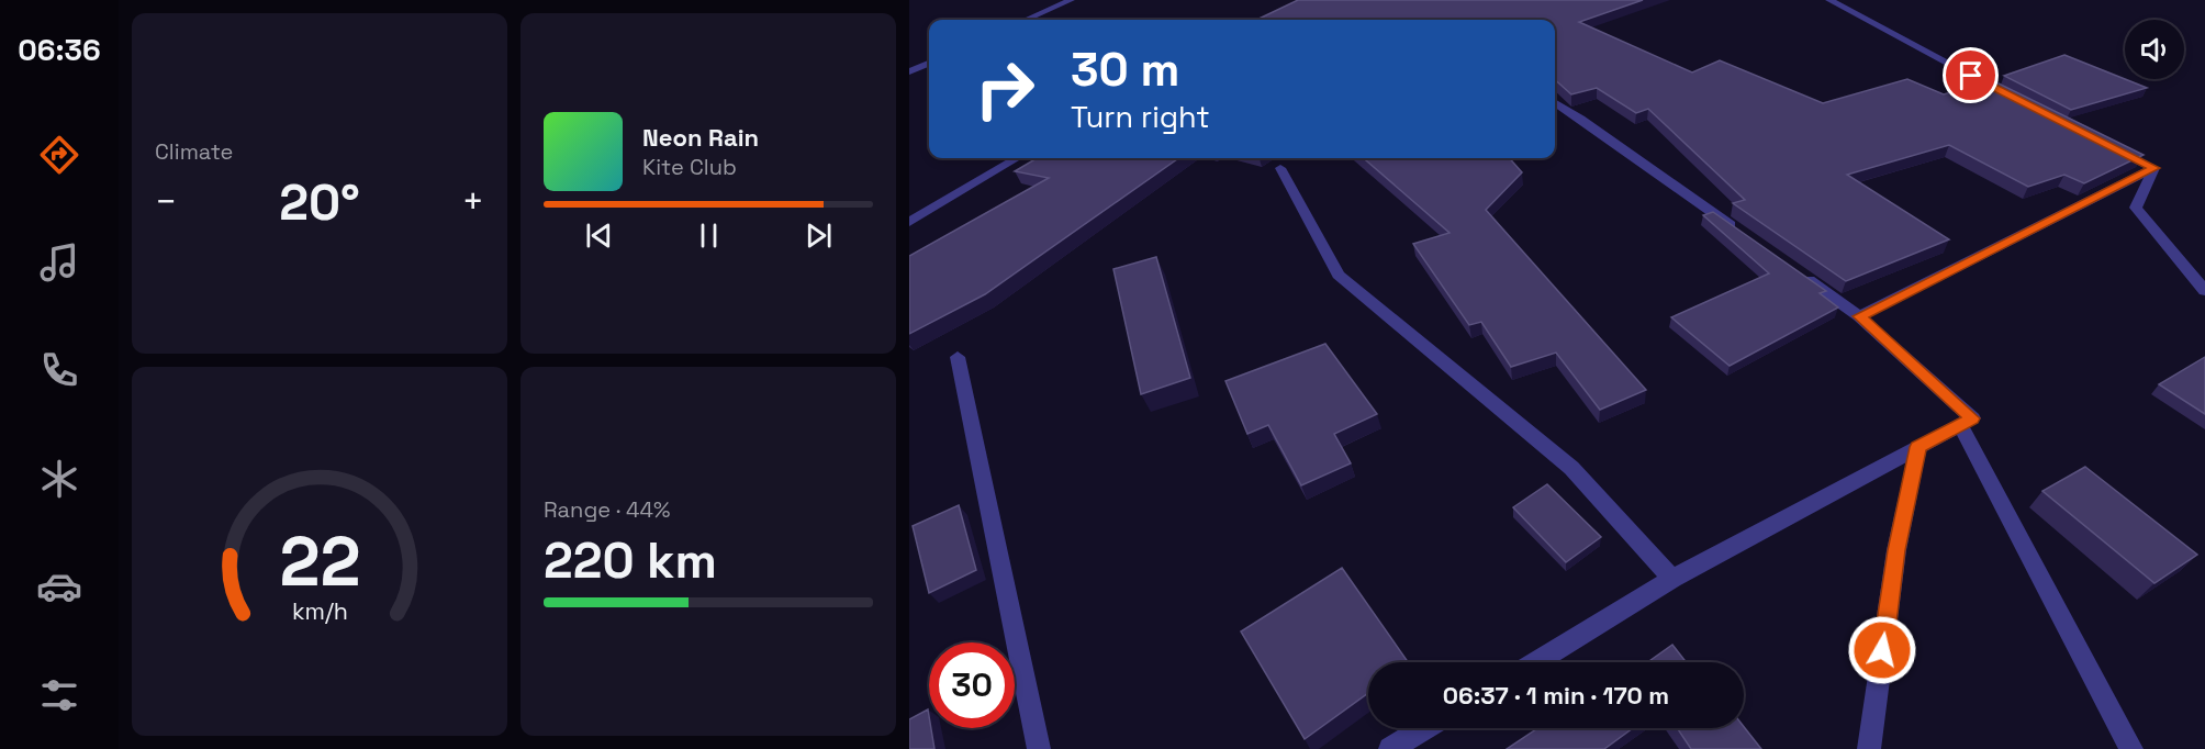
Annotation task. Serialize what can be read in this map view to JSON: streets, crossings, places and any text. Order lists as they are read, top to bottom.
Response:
{
  "page": {
    "tabs": "06:36",
    "tile": [
      "Climate",
      ["Range · 44%", "220 km"]
    ],
    "turn": ["30 m", "Turn right"],
    "song": ["Neon Rain", "Kite Club"],
    "heat": ["−", "20°", "+"],
    "limit": "30",
    "trip": "06:37 · 1 min · 170 m",
    "gauge": ["22", "km/h"]
  }
}
